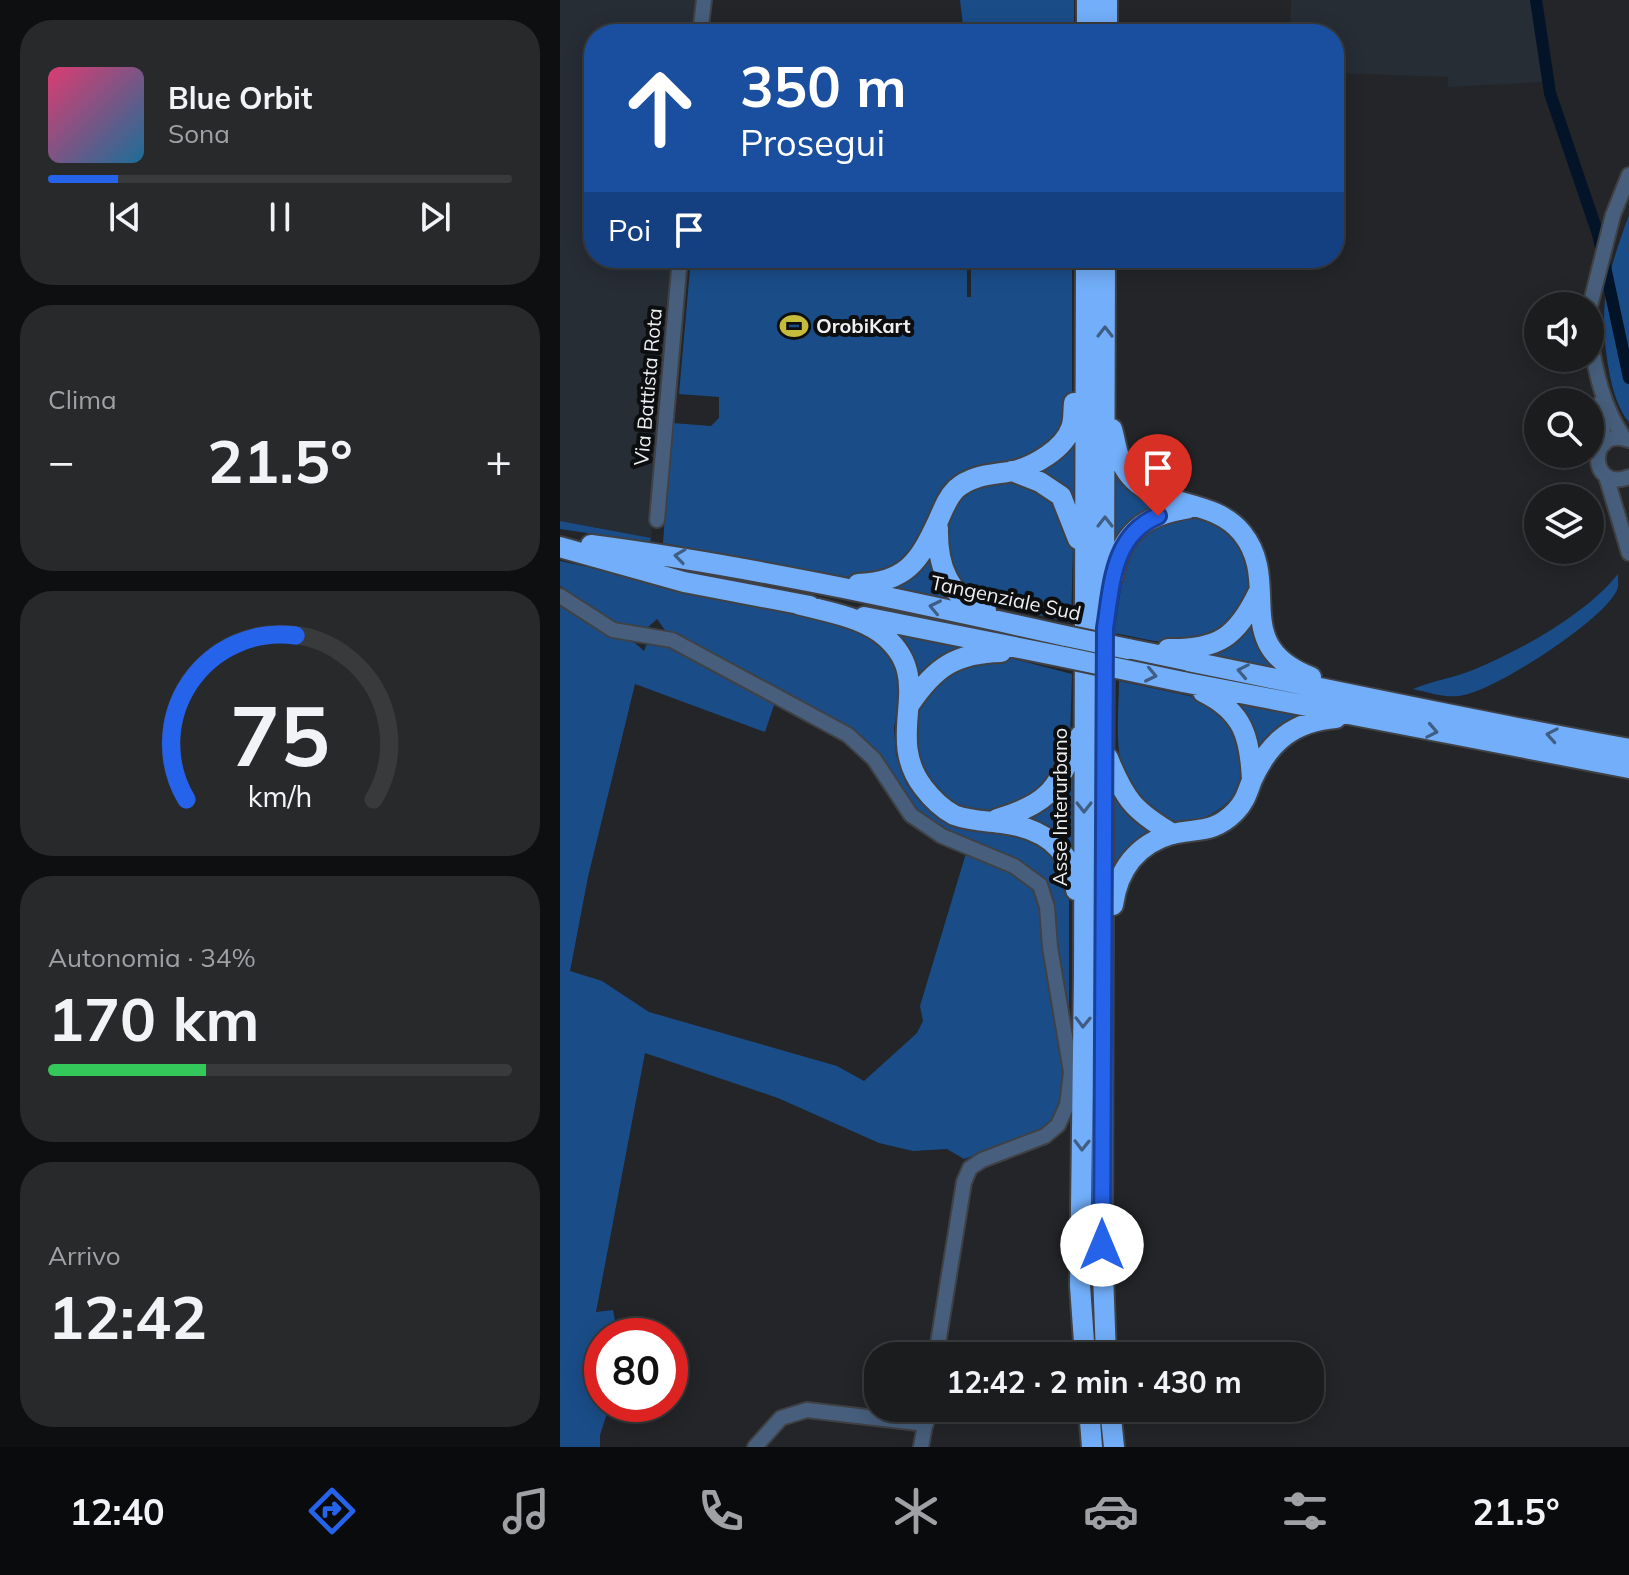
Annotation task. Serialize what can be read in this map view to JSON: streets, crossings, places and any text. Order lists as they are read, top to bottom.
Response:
{
  "streets": {
    "highway": ["Tangenziale Sud", "Asse Interurbano"],
    "street": ["Via Battista Rota"]
  },
  "places": {
    "sports": ["OrobiKart"]
  },
  "page": {
    "turn": ["350 m", "Prosegui"],
    "song": ["Blue Orbit", "Sona"],
    "then": "Poi",
    "tile": [
      "Clima",
      ["Autonomia · 34%", "170 km"],
      ["Arrivo", "12:42"]
    ],
    "heat": ["−", "21.5°", "+"],
    "limit": "80",
    "trip": "12:42 · 2 min · 430 m",
    "tabs": ["12:40", "21.5°"],
    "gauge": ["75", "km/h"]
  }
}
